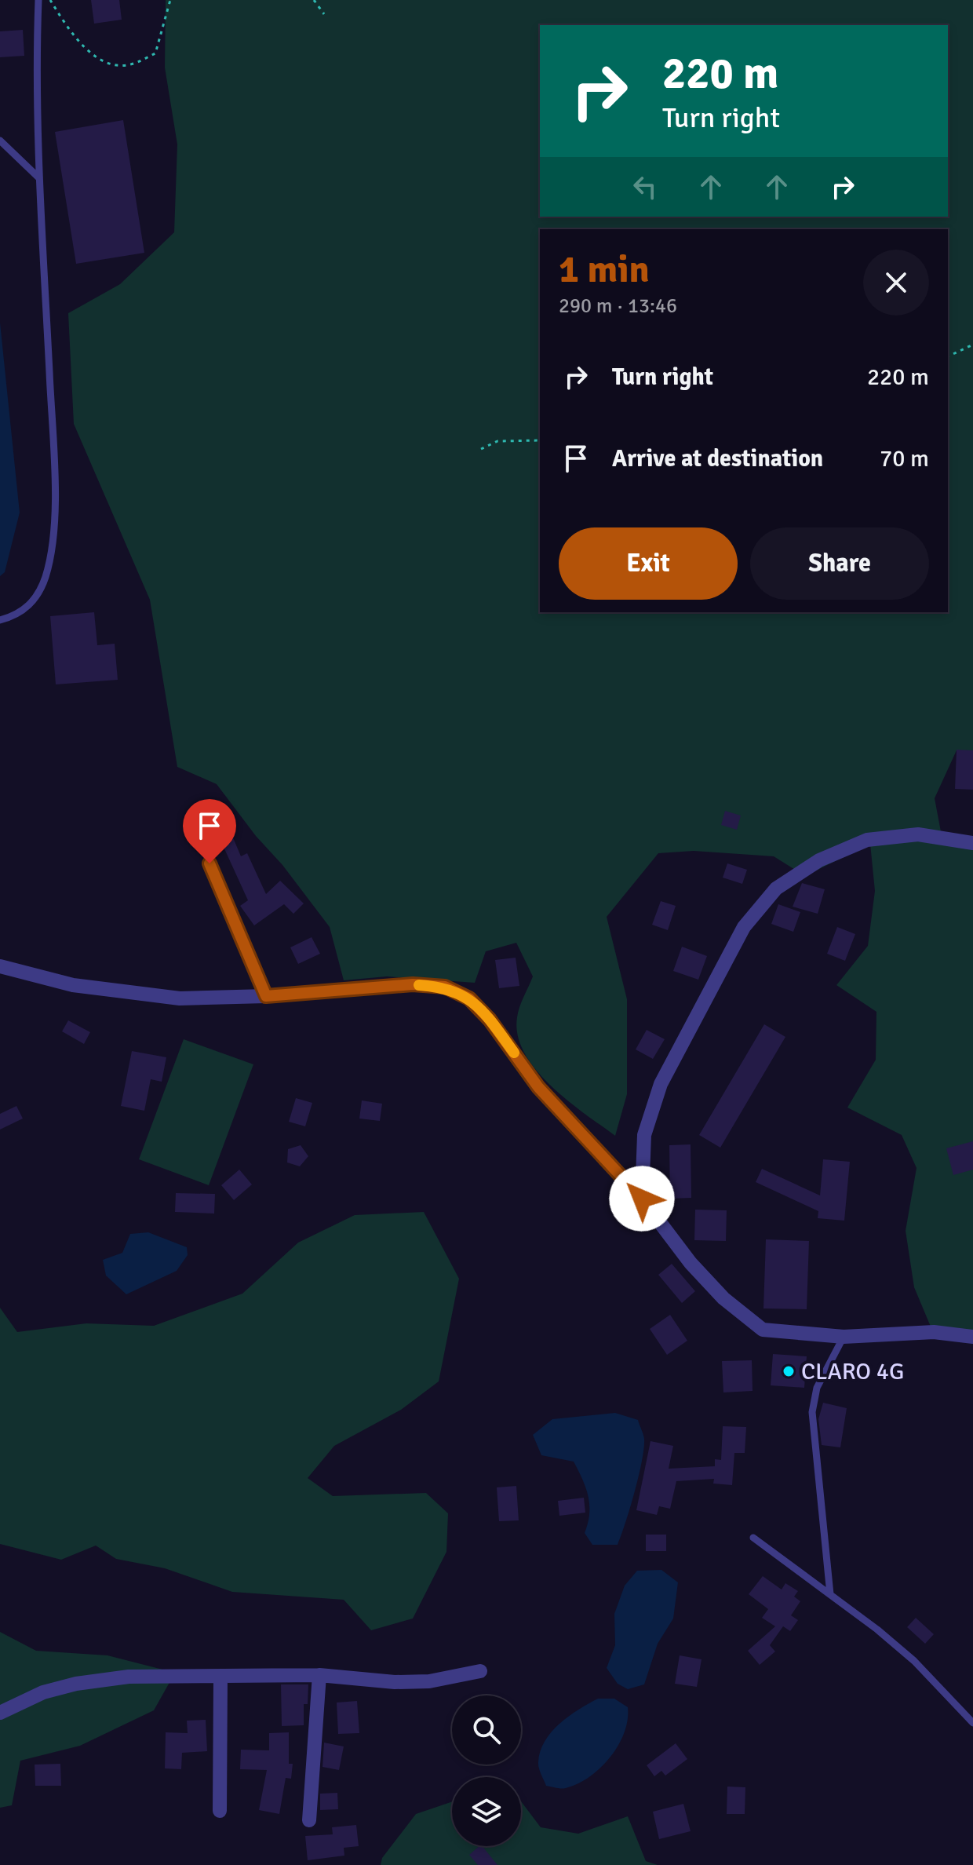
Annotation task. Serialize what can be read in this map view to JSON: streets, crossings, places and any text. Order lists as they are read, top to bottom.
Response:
{
  "places": ["CLARO 4G"],
  "page": {
    "turn": ["220 m", "Turn right"],
    "heading": ["1 min", "290 m · 13:46"],
    "list": [
      {
        "name": "Turn right",
        "value": "220 m"
      },
      {
        "name": "Arrive at destination",
        "value": "70 m"
      }
    ],
    "buttons": ["Exit", "Share"]
  }
}
